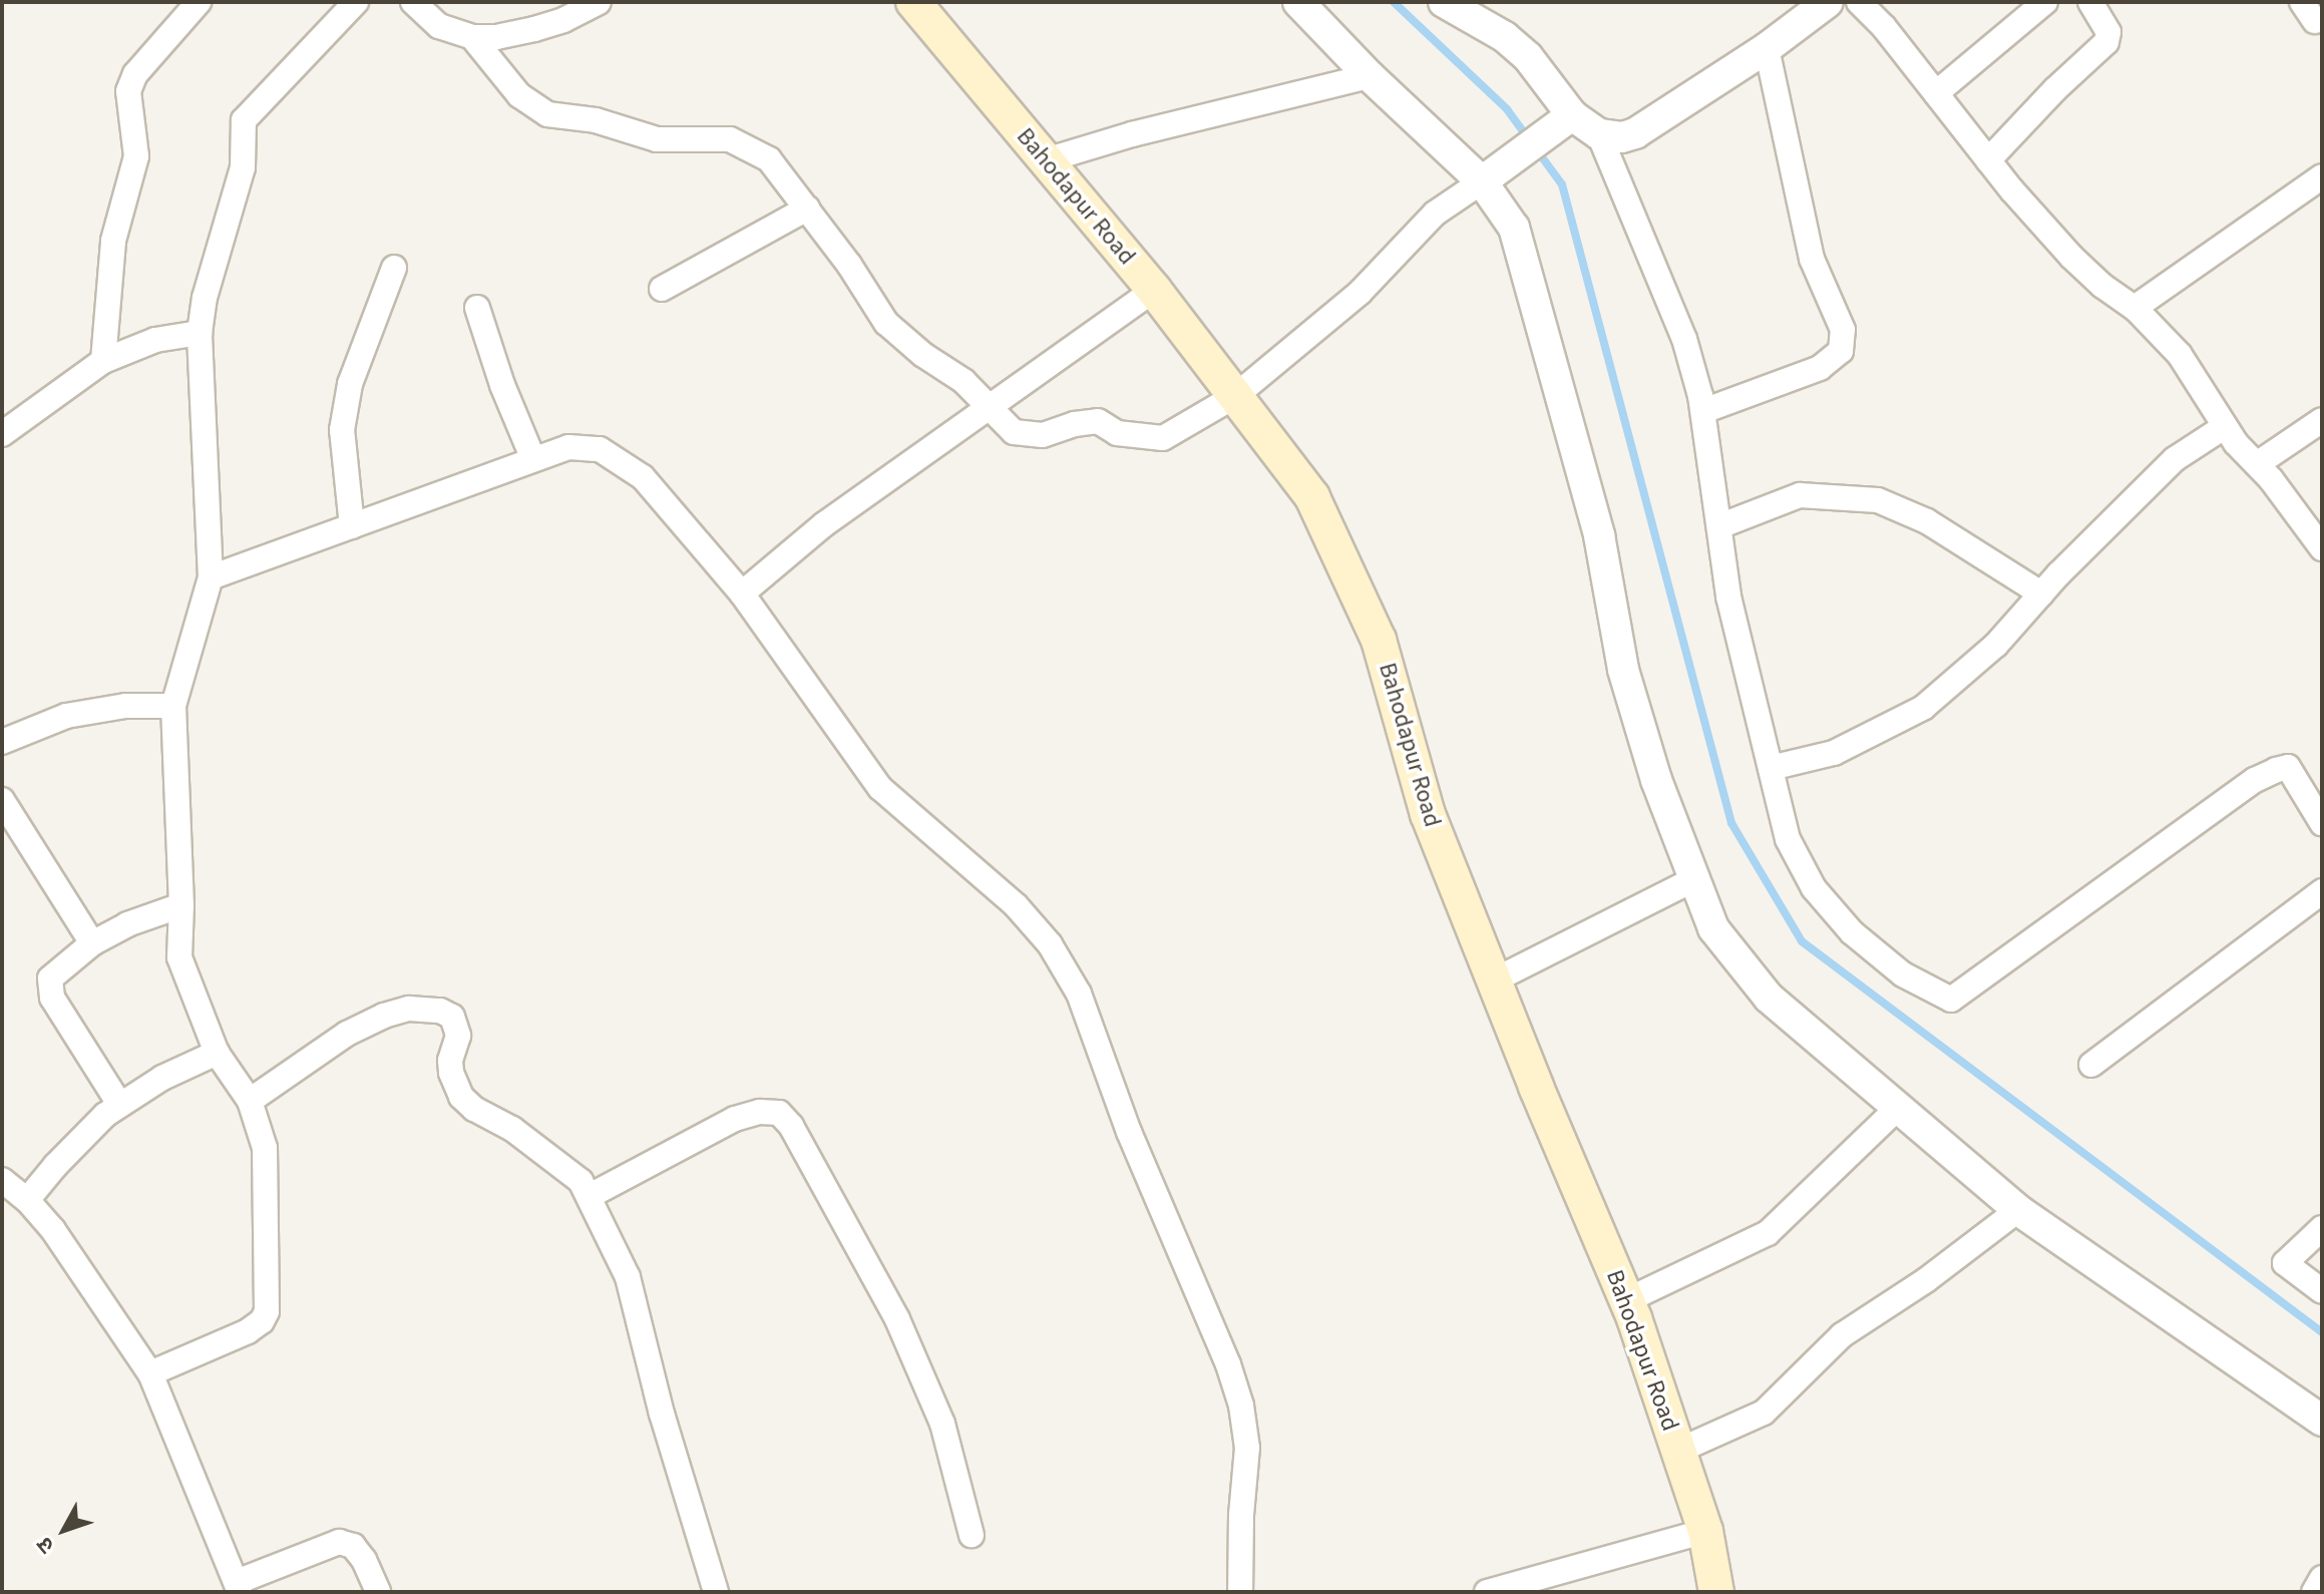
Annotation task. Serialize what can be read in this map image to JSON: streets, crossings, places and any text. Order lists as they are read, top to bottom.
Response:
{
  "streets": {
    "main road": ["Bahodapur Road"]
  },
  "north": "bottom left"
}
